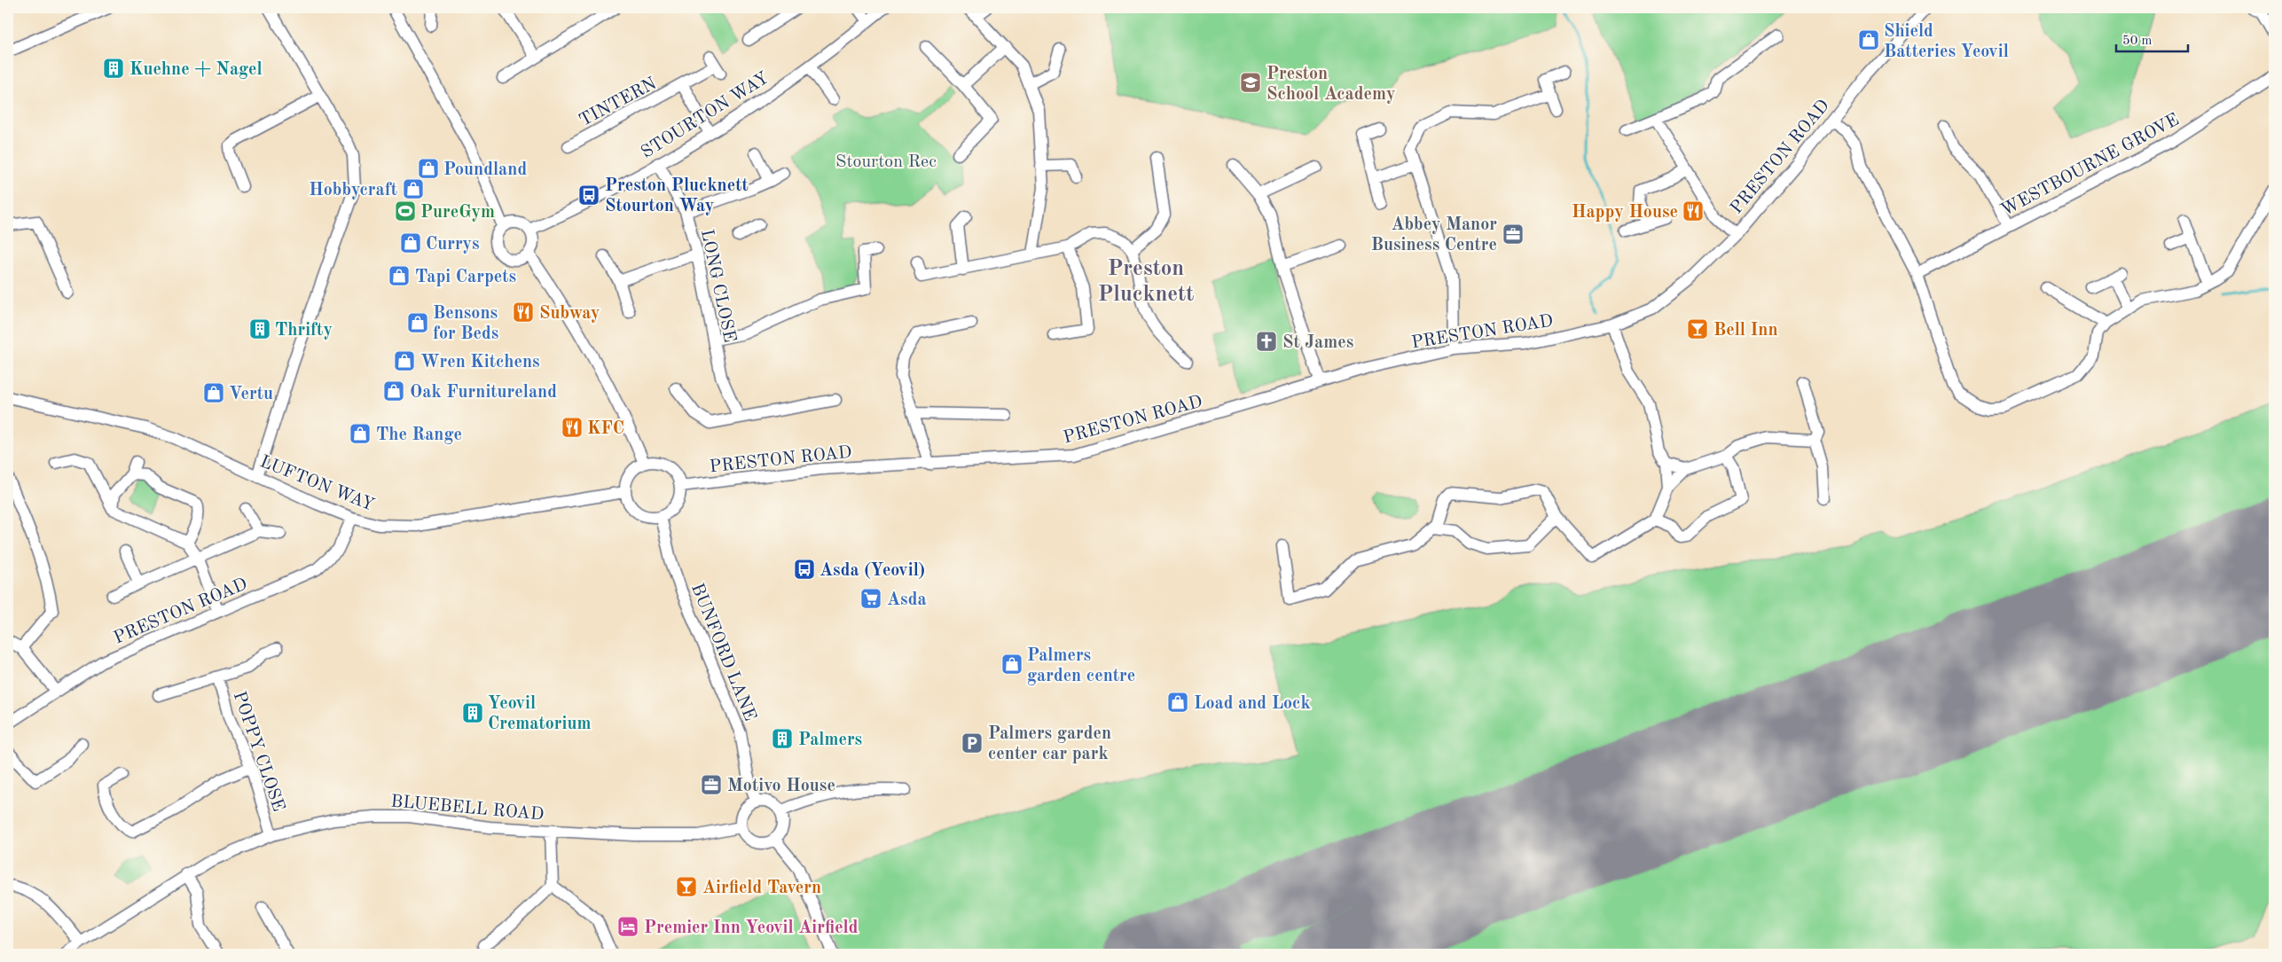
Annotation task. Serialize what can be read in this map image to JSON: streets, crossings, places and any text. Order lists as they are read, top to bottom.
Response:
{
  "streets": {
    "street": [
      "TINTERN",
      "STOURTON WAY",
      "PRESTON ROAD",
      "WESTBOURNE GROVE",
      "LONG CLOSE",
      "LUFTON WAY",
      "BUNFORD LANE",
      "POPPY CLOSE",
      "BLUEBELL ROAD"
    ]
  },
  "crossings": [
    ["TINTERN", "STOURTON WAY"],
    ["STOURTON WAY", "LONG CLOSE"],
    ["PRESTON ROAD", "LUFTON WAY"],
    ["PRESTON ROAD", "BUNFORD LANE"],
    ["LUFTON WAY", "BUNFORD LANE"],
    ["BUNFORD LANE", "BLUEBELL ROAD"],
    ["POPPY CLOSE", "BLUEBELL ROAD"]
  ],
  "districts": ["Preston Plucknett"],
  "parks": ["Stourton Rec"],
  "places": {
    "shop": [
      "Shield Batteries Yeovil",
      "Poundland",
      "Hobbycraft",
      "Currys",
      "Tapi Carpets",
      "Bensons for Beds",
      "Wren Kitchens",
      "Oak Furnitureland",
      "Vertu",
      "The Range",
      "Palmers garden centre",
      "Load and Lock"
    ],
    "building": [
      "Kuehne + Nagel",
      "Thrifty",
      "Yeovil Crematorium",
      "Palmers"
    ],
    "school or university": ["Preston School Academy"],
    "bus stop": ["Preston Plucknett Stourton Way", "Asda (Yeovil)"],
    "sports": ["PureGym"],
    "restaurant": ["Happy House", "Subway", "KFC"],
    "office": ["Abbey Manor Business Centre", "Motivo House"],
    "bar": ["Bell Inn", "Airfield Tavern"],
    "church": ["St James"],
    "supermarket": ["Asda"],
    "parking": ["Palmers garden center car park"],
    "hotel": ["Premier Inn Yeovil Airfield"]
  },
  "scale_bar": "50 m"
}
